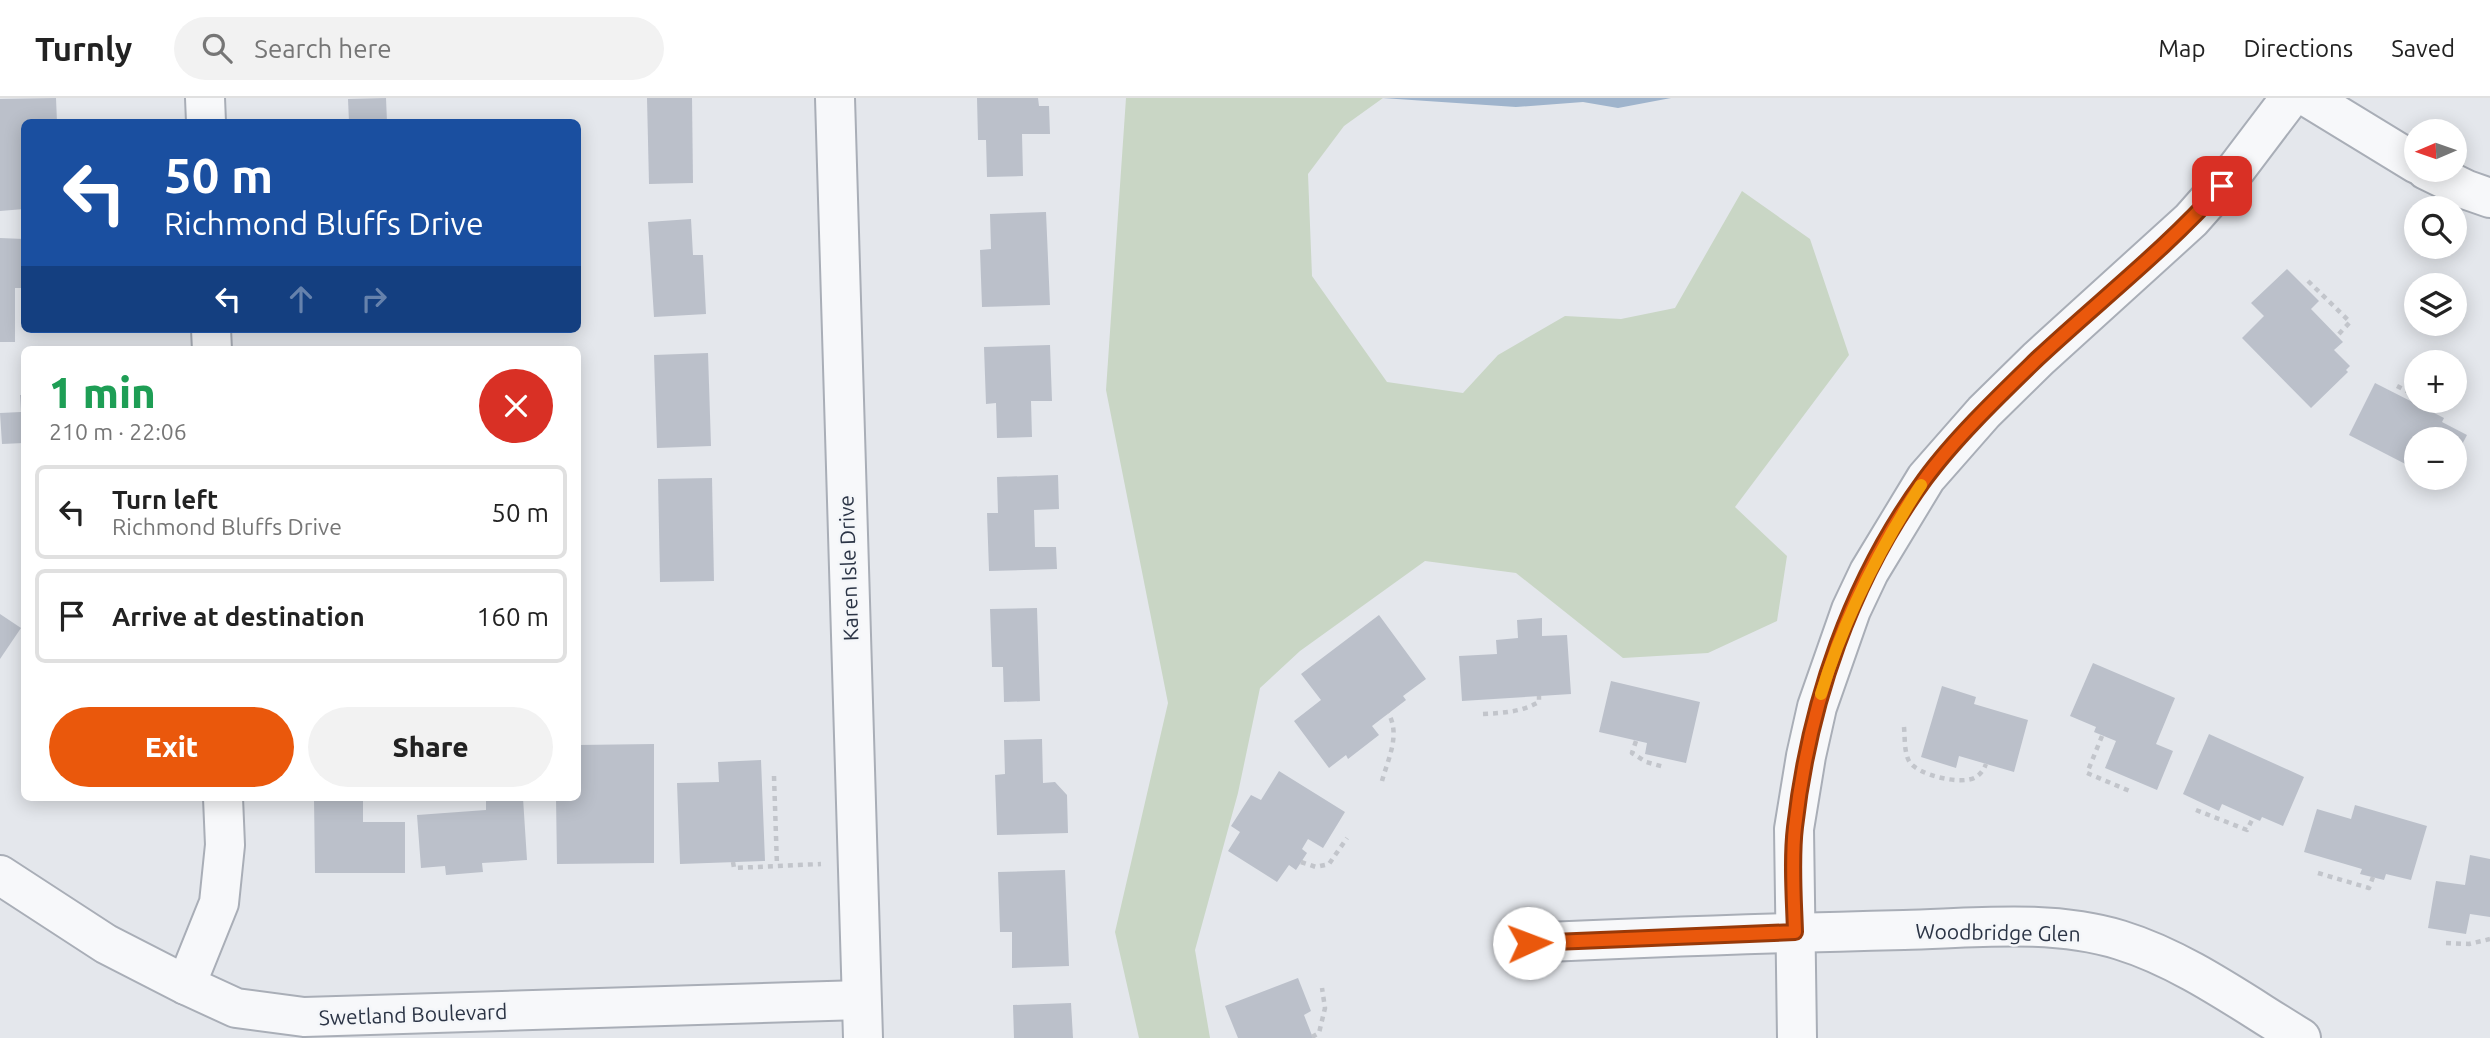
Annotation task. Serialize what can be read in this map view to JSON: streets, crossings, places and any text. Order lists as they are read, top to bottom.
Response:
{
  "streets": {
    "street": ["Karen Isle Drive", "Woodbridge Glen", "Swetland Boulevard"]
  },
  "crossings": [
    ["Karen Isle Drive", "Swetland Boulevard"]
  ],
  "north": "left",
  "page": {
    "header": "Turnly",
    "search": "Search here",
    "nav": ["Map", "Directions", "Saved"],
    "map_buttons": ["+", "−"],
    "turn": ["50 m", "Richmond Bluffs Drive"],
    "heading": ["1 min", "210 m · 22:06"],
    "list": [
      {
        "name": "Turn left",
        "note": "Richmond Bluffs Drive",
        "value": "50 m"
      },
      {
        "name": "Arrive at destination",
        "value": "160 m"
      }
    ],
    "buttons": ["Exit", "Share"]
  }
}
